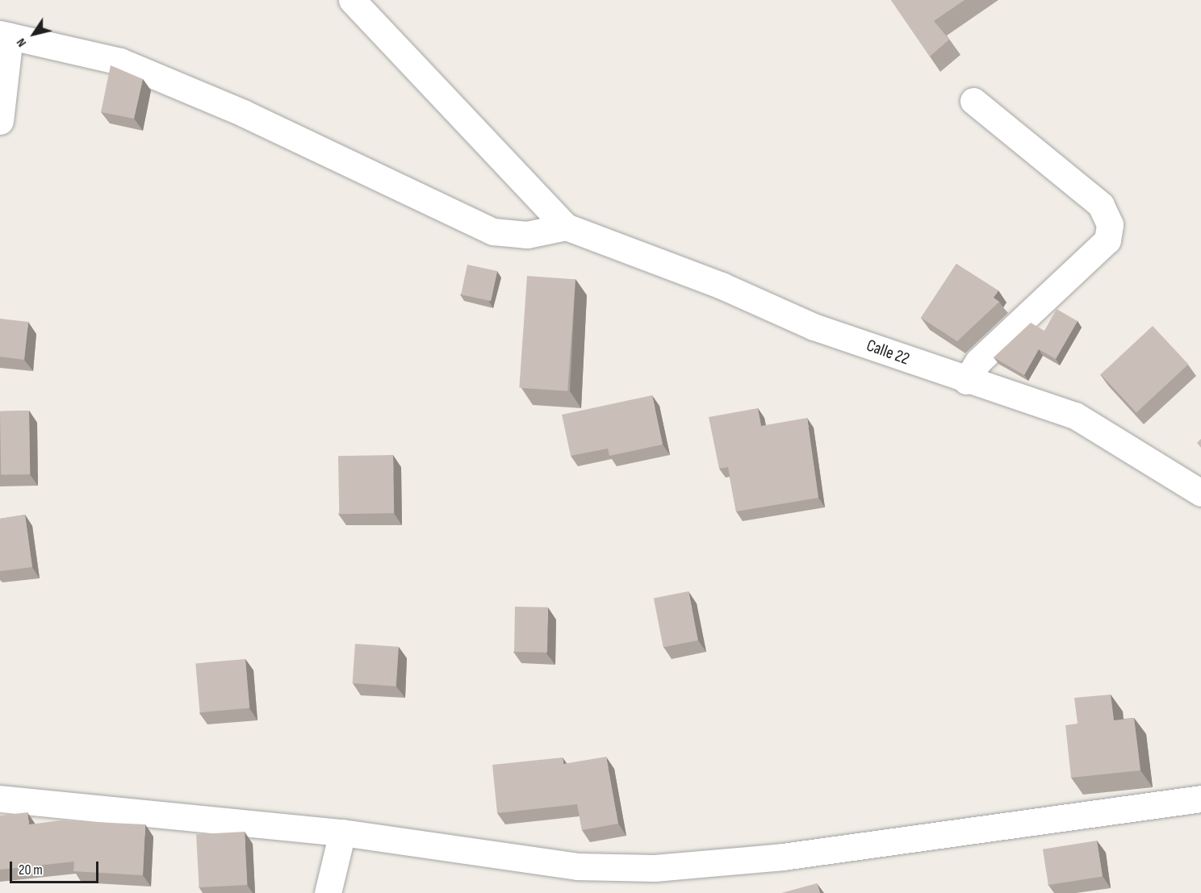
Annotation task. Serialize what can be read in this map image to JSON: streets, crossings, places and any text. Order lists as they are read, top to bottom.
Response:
{
  "streets": {
    "street": ["Calle 22"]
  },
  "scale_bar": "20 m",
  "north": "bottom left"
}
